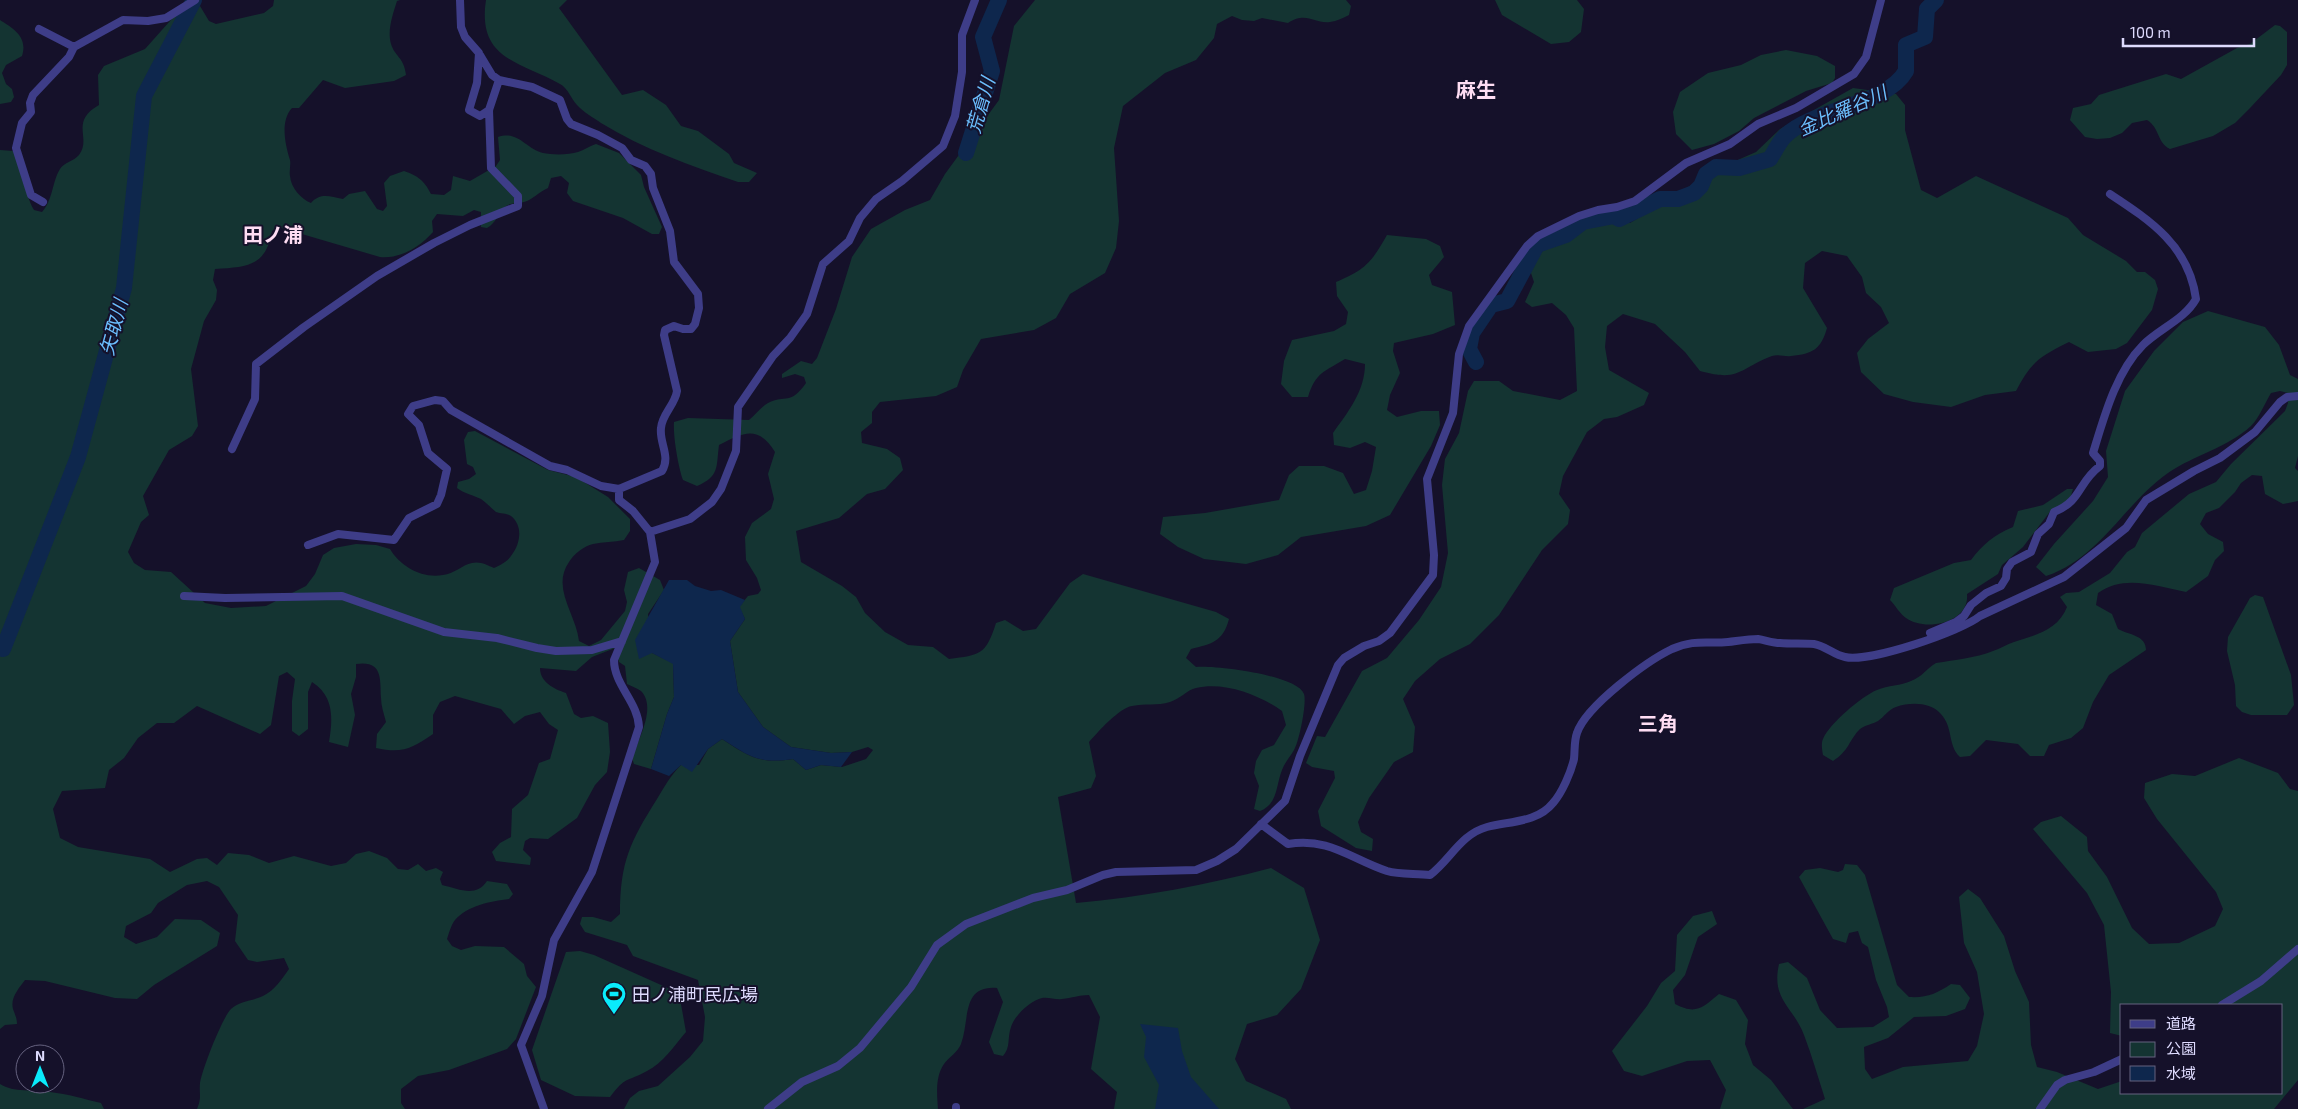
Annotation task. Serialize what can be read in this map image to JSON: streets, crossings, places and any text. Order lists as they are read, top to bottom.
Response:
{
  "districts": ["麻生", "田ノ浦", "三角"],
  "water": ["荒倉川", "金比羅谷川", "矢取川"],
  "places": {
    "sports": ["田ノ浦町民広場"]
  },
  "legend": ["道路", "公園", "水域"],
  "scale_bar": "100 m",
  "north": "top"
}
